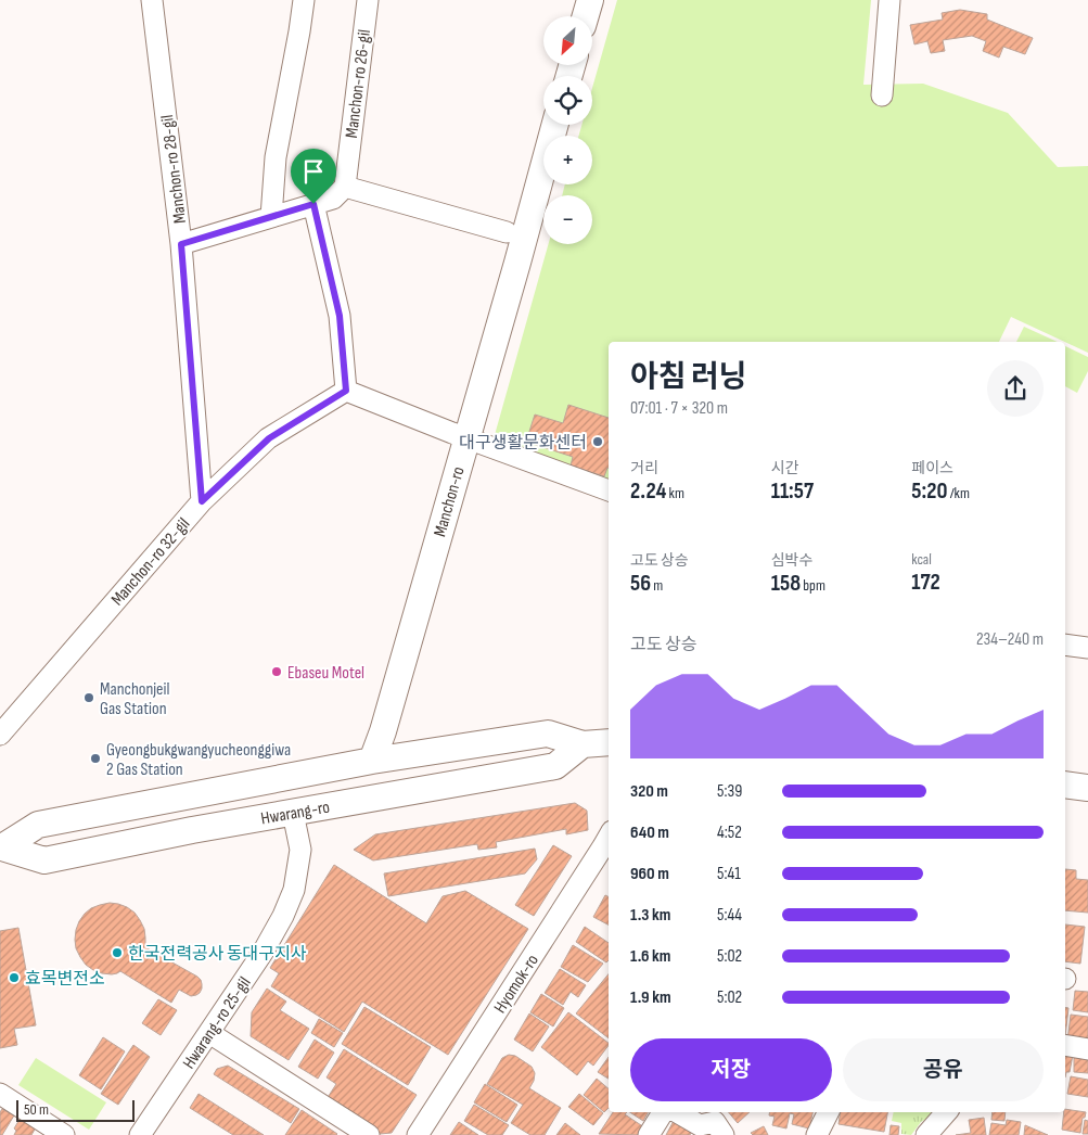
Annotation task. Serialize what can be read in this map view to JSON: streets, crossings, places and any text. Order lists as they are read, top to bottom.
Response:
{
  "streets": {
    "main road": ["Manchon-ro", "Hwarang-ro"],
    "street": [
      "Manchon-ro 26-gil",
      "Manchon-ro 28-gil",
      "Manchon-ro 32-gil",
      "Hyomok-ro",
      "Hwarang-ro 25-gil"
    ]
  },
  "crossings": [
    ["Manchon-ro 28-gil", "Manchon-ro 32-gil"],
    ["Manchon-ro", "Hwarang-ro"],
    ["Hwarang-ro", "Hwarang-ro 25-gil"]
  ],
  "places": [
    "대구생활문화센터",
    "Ebaseu Motel",
    "Manchonjeil Gas Station",
    "Gyeongbukgwangyucheonggiwa 2 Gas Station",
    "한국전력공사 동대구지사",
    "효목변전소"
  ],
  "scale_bar": "50 m",
  "north": "bottom left",
  "page": {
    "map_buttons": ["+", "−"],
    "heading": ["아침 러닝", "07:01 · 7 × 320 m"],
    "stats": [
      ["거리", "2.24 km"],
      ["시간", "11:57"],
      ["페이스", "5:20 /km"],
      ["고도 상승", "56 m"],
      ["심박수", "158 bpm"],
      ["kcal", "172"]
    ],
    "chart": ["고도 상승", "234–240 m"],
    "list": [
      {
        "name": "320 m",
        "note": "5:39"
      },
      {
        "name": "640 m",
        "note": "4:52"
      },
      {
        "name": "960 m",
        "note": "5:41"
      },
      {
        "name": "1.3 km",
        "note": "5:44"
      },
      {
        "name": "1.6 km",
        "note": "5:02"
      },
      {
        "name": "1.9 km",
        "note": "5:02"
      }
    ],
    "buttons": ["저장", "공유"],
    "scale": "50 m"
  }
}
